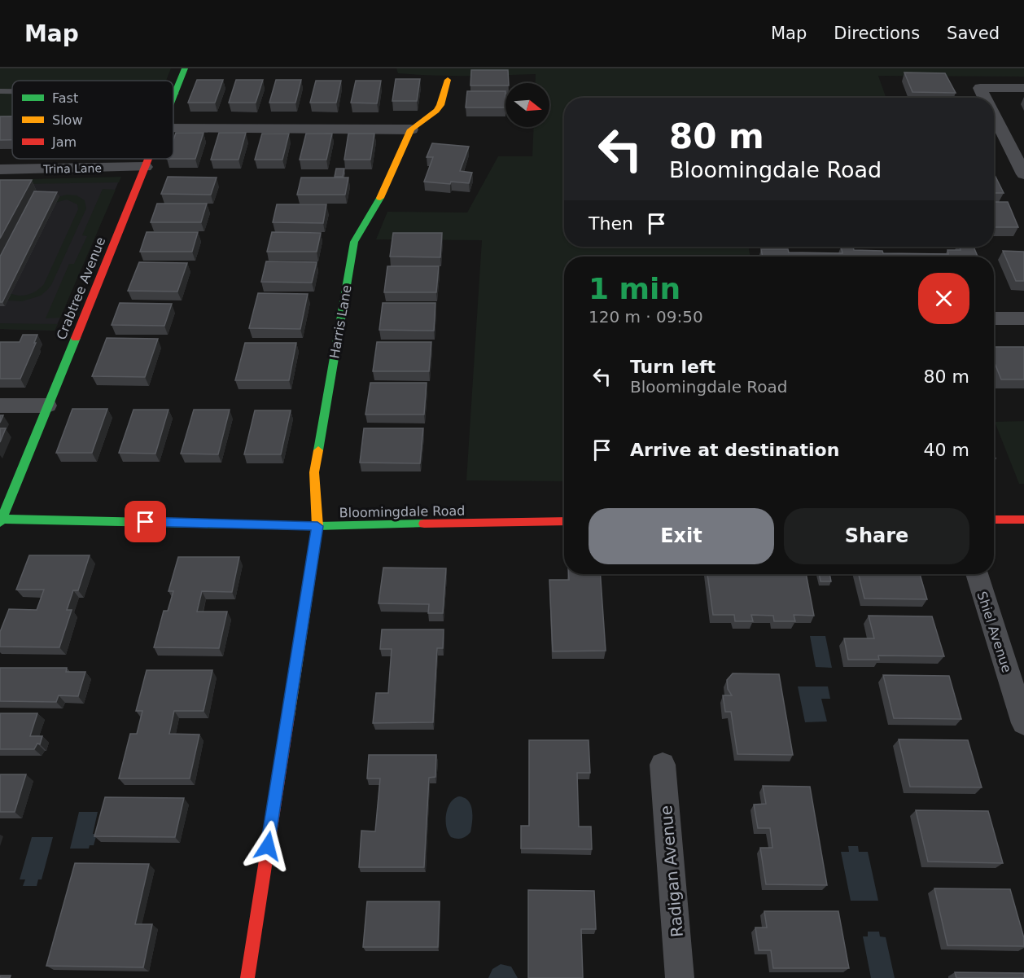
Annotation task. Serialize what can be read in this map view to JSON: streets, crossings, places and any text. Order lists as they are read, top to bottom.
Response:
{
  "streets": {
    "street": [
      "Trina Lane",
      "Crabtree Avenue",
      "Harris Lane",
      "Bloomingdale Road",
      "Shiel Avenue",
      "Radigan Avenue"
    ]
  },
  "crossings": [
    ["Trina Lane", "Crabtree Avenue"],
    ["Crabtree Avenue", "Bloomingdale Road"],
    ["Harris Lane", "Bloomingdale Road"]
  ],
  "legend": ["Fast", "Slow", "Jam"],
  "north": "right",
  "page": {
    "header": "Map",
    "nav": ["Map", "Directions", "Saved"],
    "turn": ["80 m", "Bloomingdale Road"],
    "then": "Then",
    "heading": ["1 min", "120 m · 09:50"],
    "list": [
      {
        "name": "Turn left",
        "note": "Bloomingdale Road",
        "value": "80 m"
      },
      {
        "name": "Arrive at destination",
        "value": "40 m"
      }
    ],
    "buttons": ["Exit", "Share"]
  }
}
